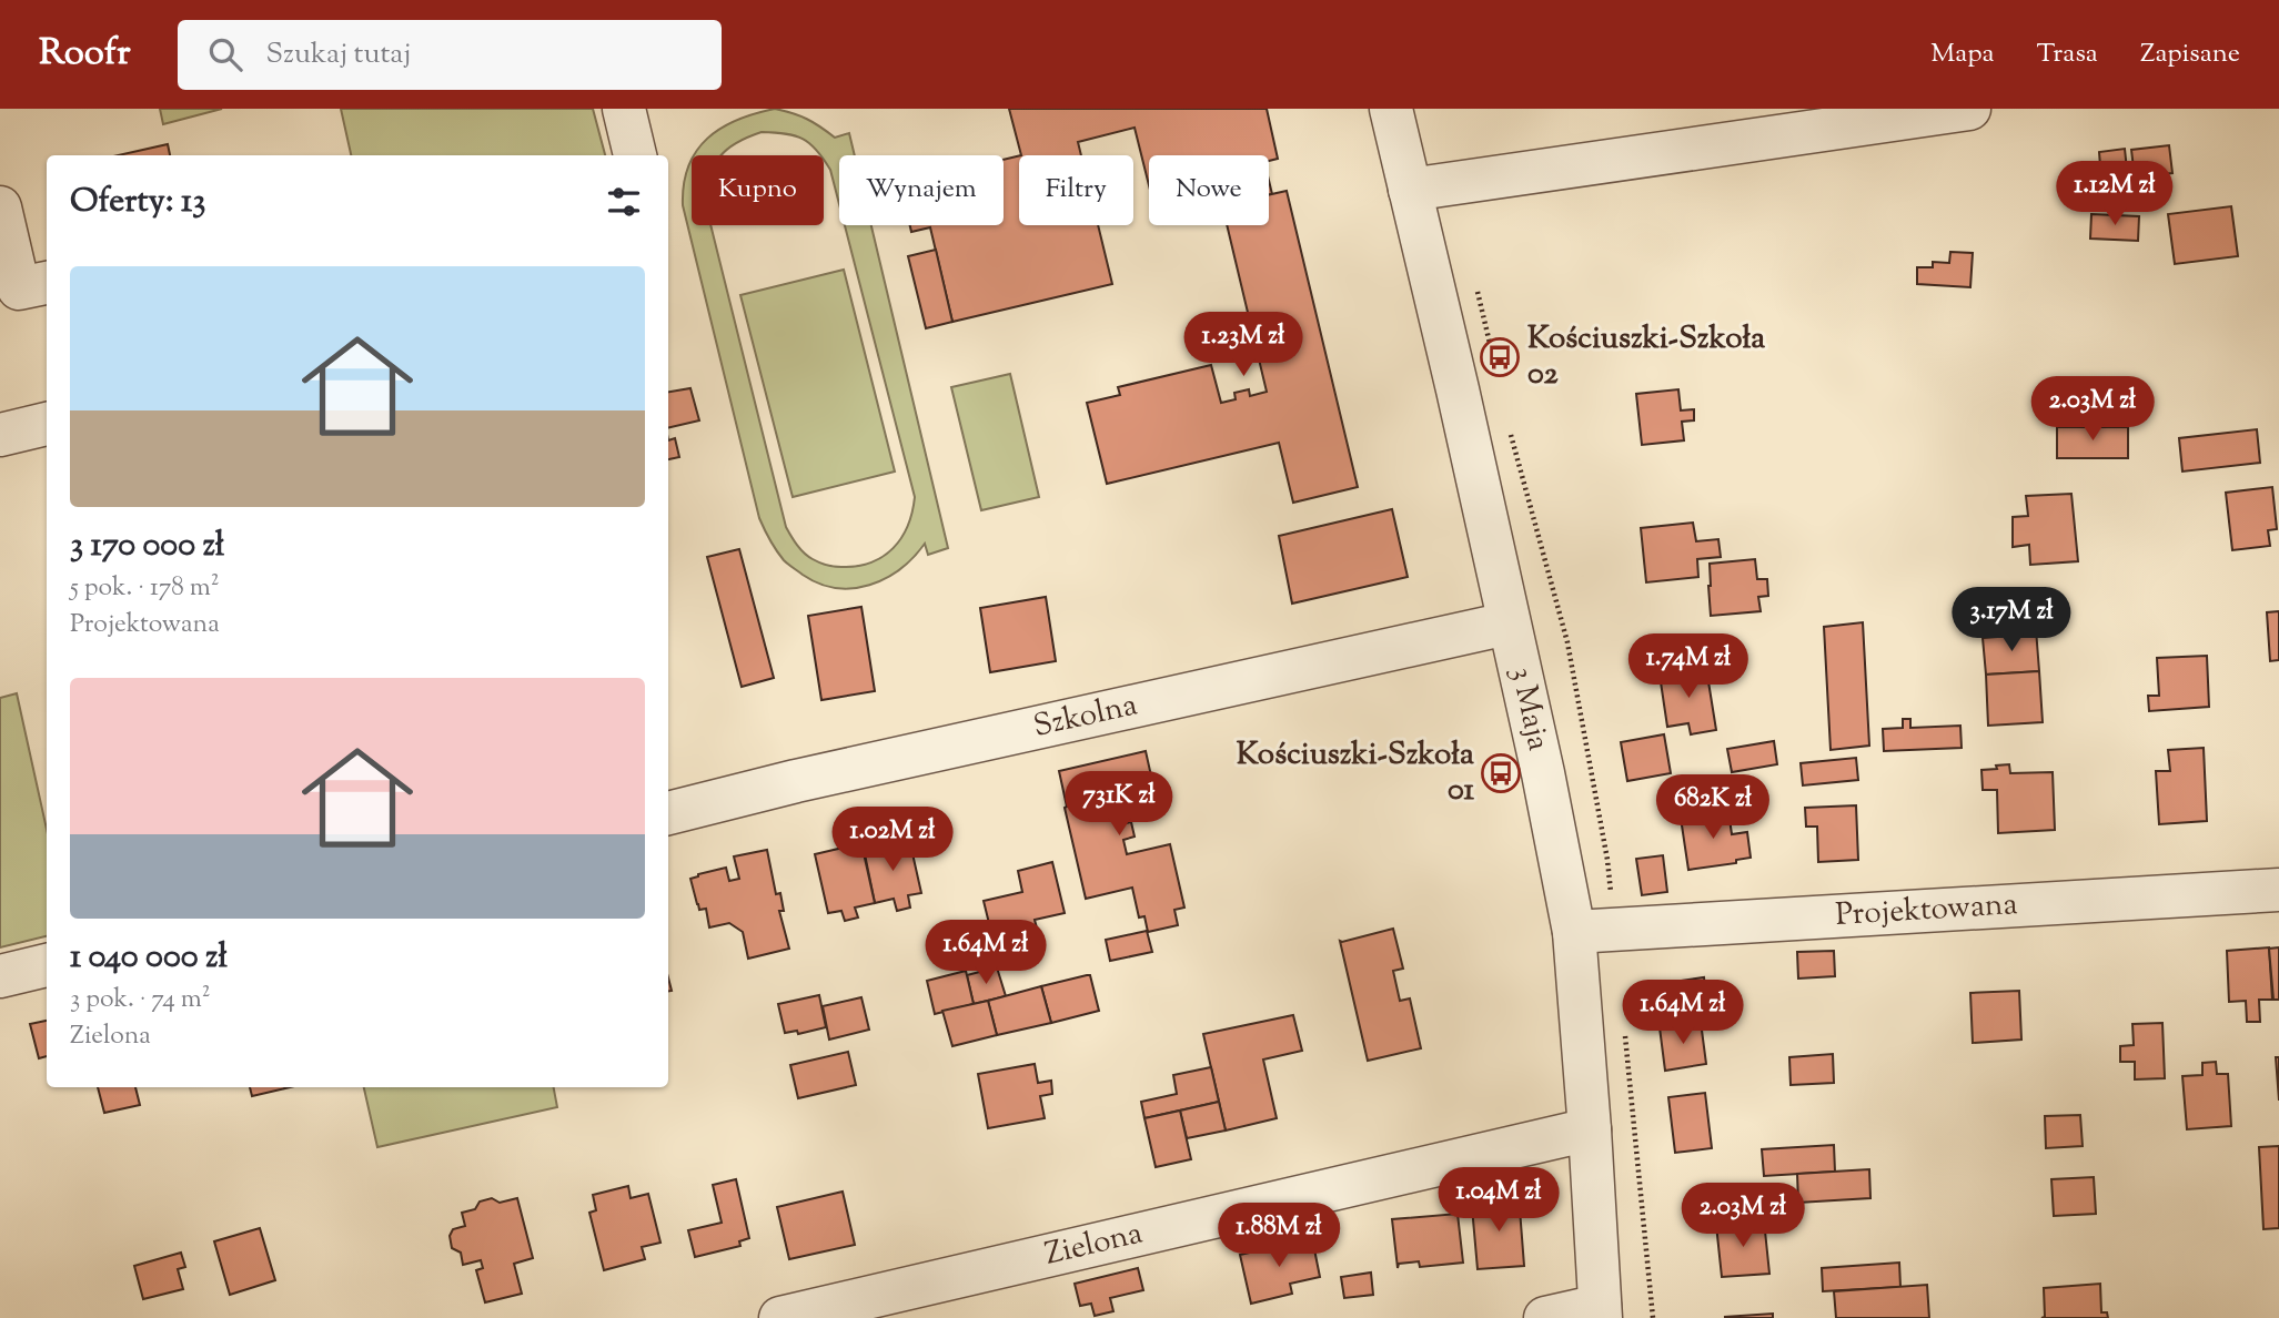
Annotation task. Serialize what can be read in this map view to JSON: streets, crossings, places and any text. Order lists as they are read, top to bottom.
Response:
{
  "streets": {
    "street": [
      "3 Maja",
      "Szkolna",
      "Projektowana",
      "Zielona"
    ]
  },
  "crossings": [
    ["3 Maja", "Szkolna"],
    ["3 Maja", "Projektowana"],
    ["3 Maja", "Zielona"]
  ],
  "places": {
    "bus stop": ["Kościuszki-Szkoła 02", "Kościuszki-Szkoła 01"]
  },
  "page": {
    "header": "Roofr",
    "search": "Szukaj tutaj",
    "nav": ["Mapa", "Trasa", "Zapisane"],
    "chip": [
      "Kupno",
      "Wynajem",
      "Filtry",
      "Nowe"
    ],
    "heading": "Oferty: 13",
    "price": [
      "1.12M zł",
      "1.23M zł",
      "2.03M zł",
      "3.17M zł",
      "1.74M zł",
      "731K zł",
      "682K zł",
      "1.02M zł",
      "1.64M zł",
      "1.64M zł",
      "1.04M zł",
      "2.03M zł",
      "1.88M zł"
    ],
    "list": [
      {
        "name": "3 170 000 zł",
        "note": "5 pok. · 178 m² · Projektowana"
      },
      {
        "name": "1 040 000 zł",
        "note": "3 pok. · 74 m² · Zielona"
      }
    ]
  }
}
